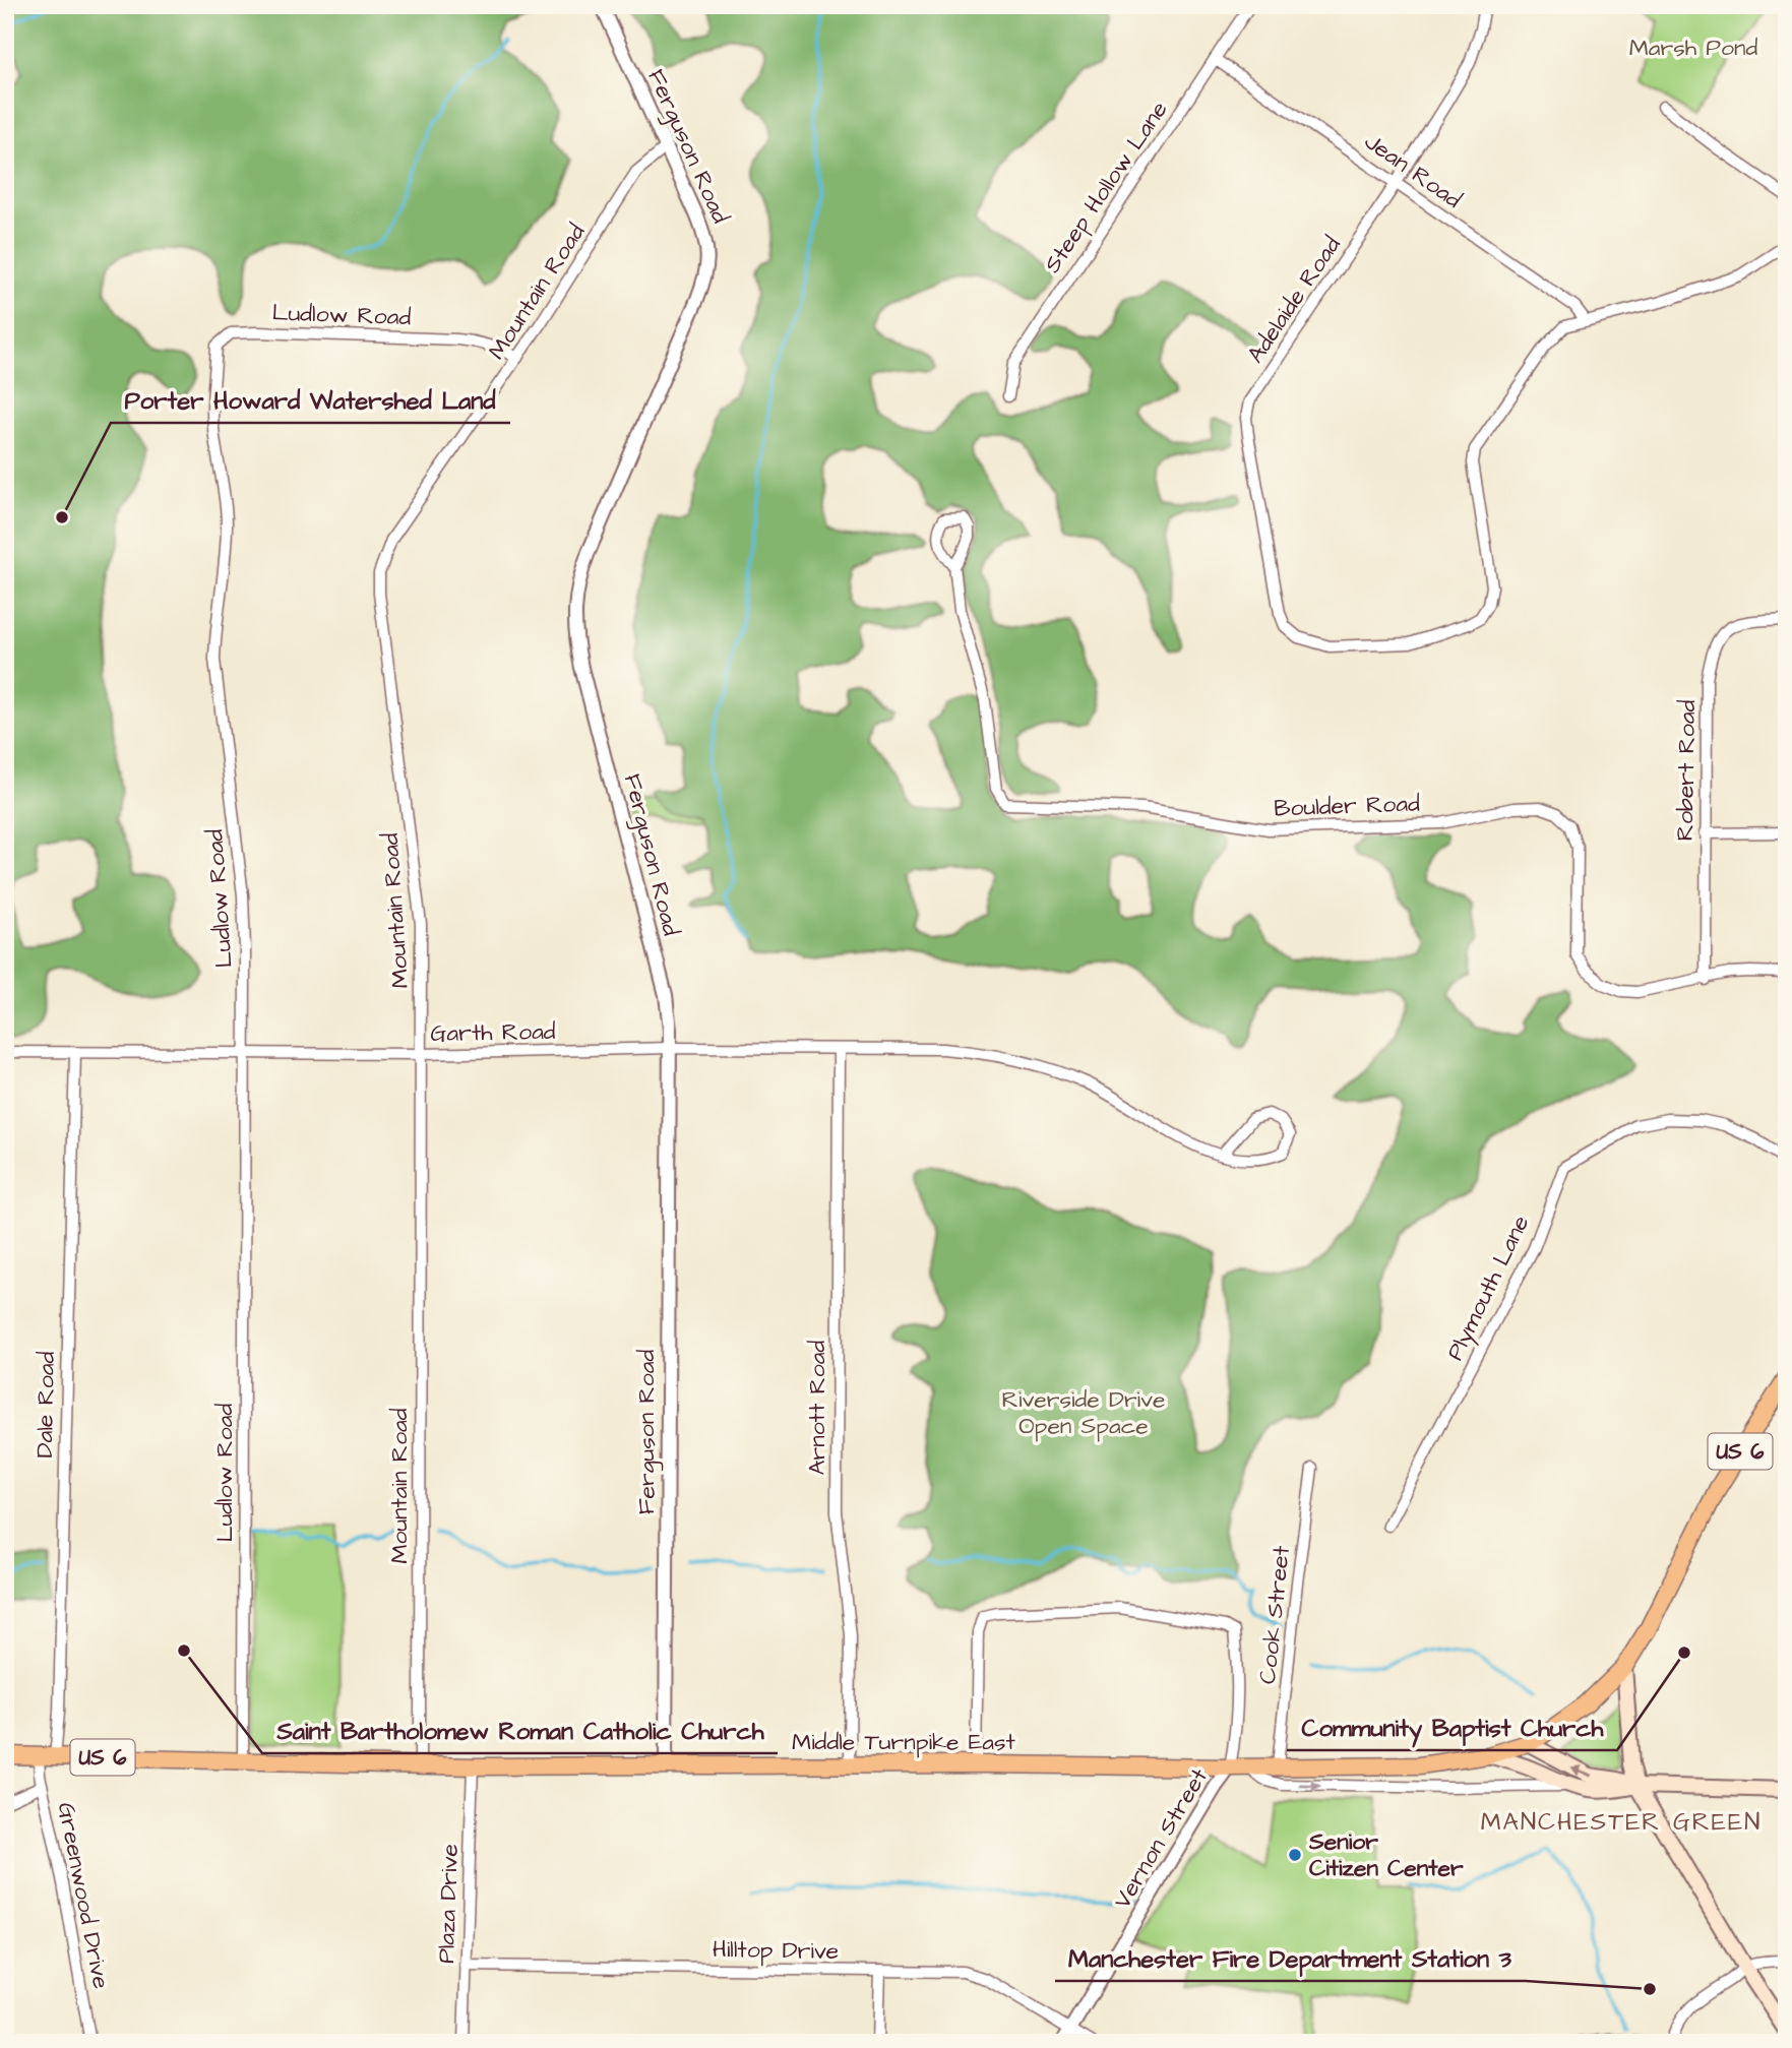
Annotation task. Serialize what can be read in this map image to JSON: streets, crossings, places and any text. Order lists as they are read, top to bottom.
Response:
{
  "streets": {
    "main road": ["US 6", "Middle Turnpike East"],
    "street": [
      "Ferguson Road",
      "Jean Road",
      "Steep Hollow Lane",
      "Mountain Road",
      "Adelaide Road",
      "Ludlow Road",
      "Robert Road",
      "Boulder Road",
      "Garth Road",
      "Plymouth Lane",
      "Dale Road",
      "Arnott Road",
      "Cook Street",
      "Vernon Street",
      "Greenwood Drive",
      "Plaza Drive",
      "Hilltop Drive"
    ]
  },
  "crossings": [
    ["Ferguson Road", "Mountain Road"],
    ["Ferguson Road", "Garth Road"],
    ["Ferguson Road", "Middle Turnpike East"],
    ["Jean Road", "Steep Hollow Lane"],
    ["Jean Road", "Adelaide Road"],
    ["Mountain Road", "Ludlow Road"],
    ["Mountain Road", "Garth Road"],
    ["Mountain Road", "Middle Turnpike East"],
    ["Ludlow Road", "Garth Road"],
    ["Ludlow Road", "Middle Turnpike East"],
    ["Robert Road", "Boulder Road"],
    ["Garth Road", "Dale Road"],
    ["Garth Road", "Arnott Road"],
    ["Dale Road", "Middle Turnpike East"],
    ["Dale Road", "Greenwood Drive"],
    ["Arnott Road", "Middle Turnpike East"],
    ["US 6", "Middle Turnpike East"],
    ["Cook Street", "Middle Turnpike East"],
    ["Middle Turnpike East", "Vernon Street"],
    ["Middle Turnpike East", "Greenwood Drive"],
    ["Middle Turnpike East", "Plaza Drive"],
    ["Vernon Street", "Hilltop Drive"],
    ["Plaza Drive", "Hilltop Drive"]
  ],
  "districts": ["MANCHESTER GREEN"],
  "parks": ["Marsh Pond", "Riverside Drive Open Space"],
  "places": [
    "Porter Howard Watershed Land",
    "Saint Bartholomew Roman Catholic Church",
    "Community Baptist Church",
    "Senior Citizen Center",
    "Manchester Fire Department Station 3"
  ]
}
